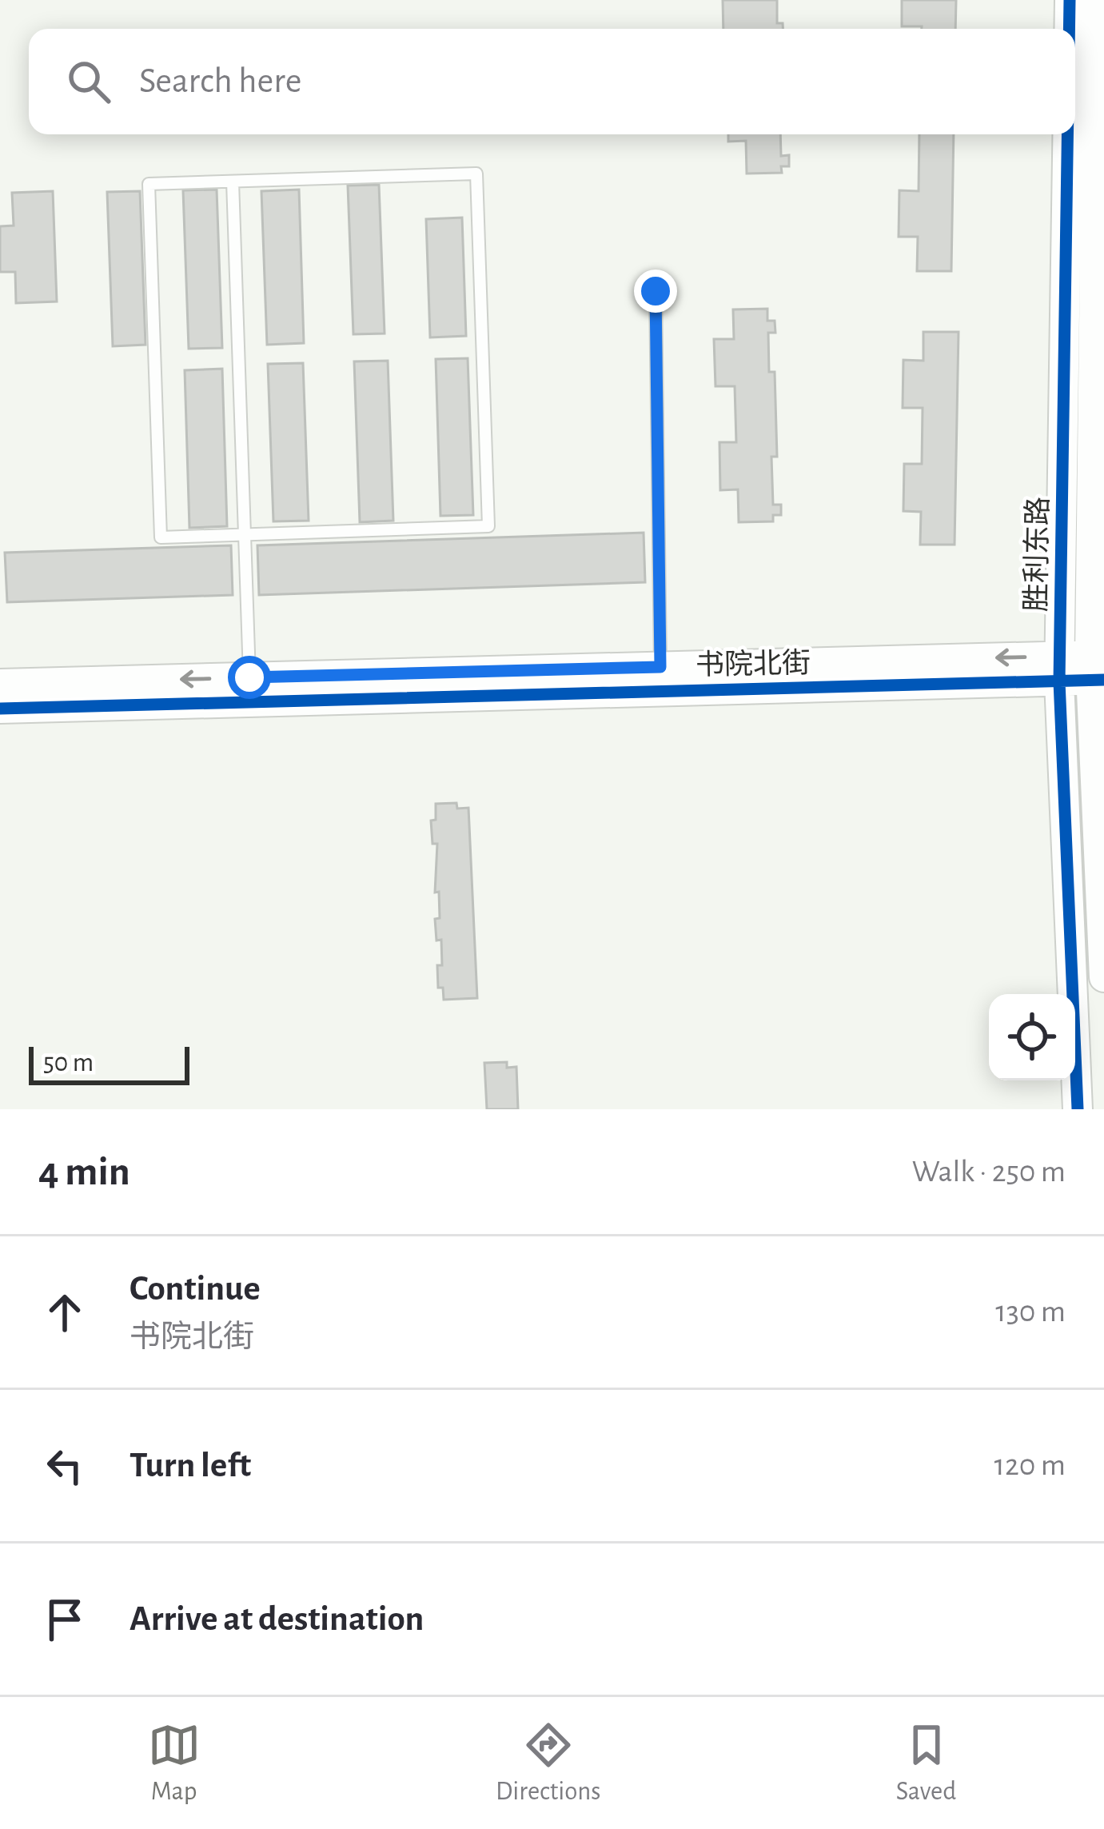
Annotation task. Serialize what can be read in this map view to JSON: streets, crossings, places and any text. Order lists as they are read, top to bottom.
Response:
{
  "streets": {
    "street": ["胜利东路", "书院北街"]
  },
  "crossings": [
    ["胜利东路", "书院北街"]
  ],
  "scale_bar": "50 m",
  "page": {
    "search": "Search here",
    "scale": "50 m",
    "heading": ["4 min", "Walk · 250 m"],
    "list": [
      ["Continue", "书院北街", "130 m"],
      ["Turn left", "120 m"],
      "Arrive at destination"
    ],
    "nav": ["Map", "Directions", "Saved"]
  }
}
